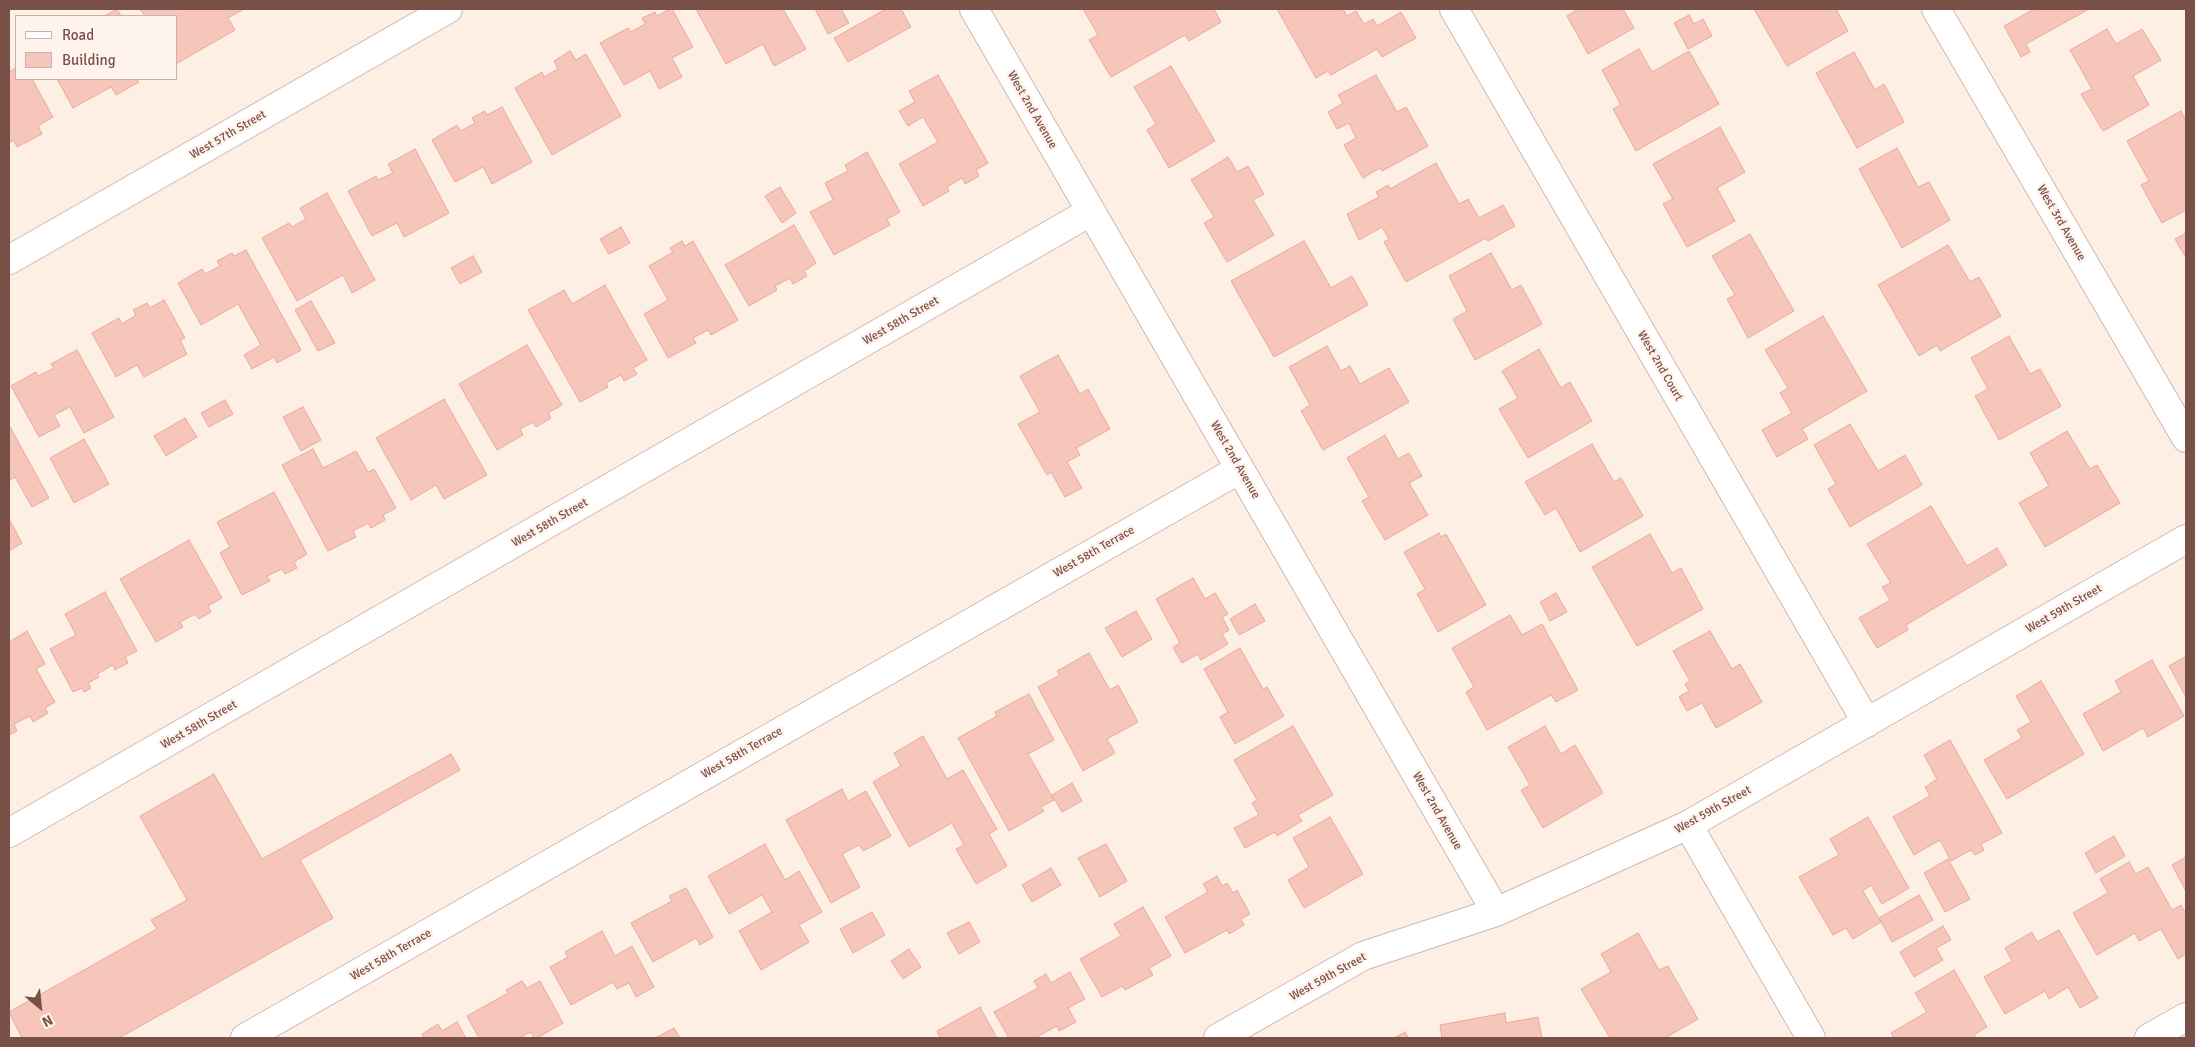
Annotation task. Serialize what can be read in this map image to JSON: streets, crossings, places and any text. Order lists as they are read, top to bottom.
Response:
{
  "streets": {
    "street": [
      "West 2nd Avenue",
      "West 57th Street",
      "West 3rd Avenue",
      "West 58th Street",
      "West 2nd Court",
      "West 58th Terrace",
      "West 59th Street"
    ]
  },
  "crossings": [
    ["West 2nd Avenue", "West 58th Street"],
    ["West 2nd Avenue", "West 58th Terrace"],
    ["West 2nd Avenue", "West 59th Street"],
    ["West 2nd Court", "West 59th Street"]
  ],
  "legend": ["Road", "Building"],
  "north": "bottom right"
}
